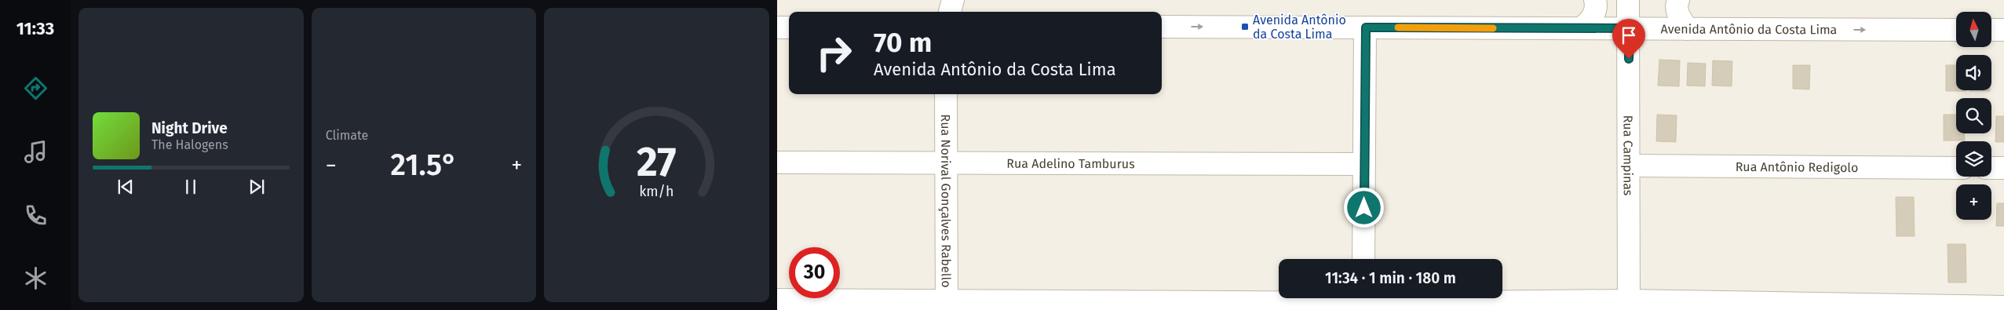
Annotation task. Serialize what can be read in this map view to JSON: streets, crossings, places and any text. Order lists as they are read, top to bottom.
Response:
{
  "streets": {
    "street": [
      "Avenida Antônio da Costa Lima",
      "Rua Campinas",
      "Rua Adelino Tamburus",
      "Rua Antônio Redigolo",
      "Rua Norival Gonçalves Rabello"
    ]
  },
  "crossings": [
    ["Avenida Antônio da Costa Lima", "Rua Campinas"],
    ["Rua Campinas", "Rua Antônio Redigolo"],
    ["Rua Adelino Tamburus", "Rua Norival Gonçalves Rabello"]
  ],
  "one_way": ["Avenida Antônio da Costa Lima"],
  "places": {
    "transit": ["Avenida Antônio da Costa Lima"]
  },
  "north": "top",
  "page": {
    "tabs": "11:33",
    "tile": "Climate",
    "map_buttons": "+",
    "turn": ["70 m", "Avenida Antônio da Costa Lima"],
    "song": ["Night Drive", "The Halogens"],
    "heat": ["−", "21.5°", "+"],
    "limit": "30",
    "trip": "11:34 · 1 min · 180 m",
    "gauge": ["27", "km/h"]
  }
}
